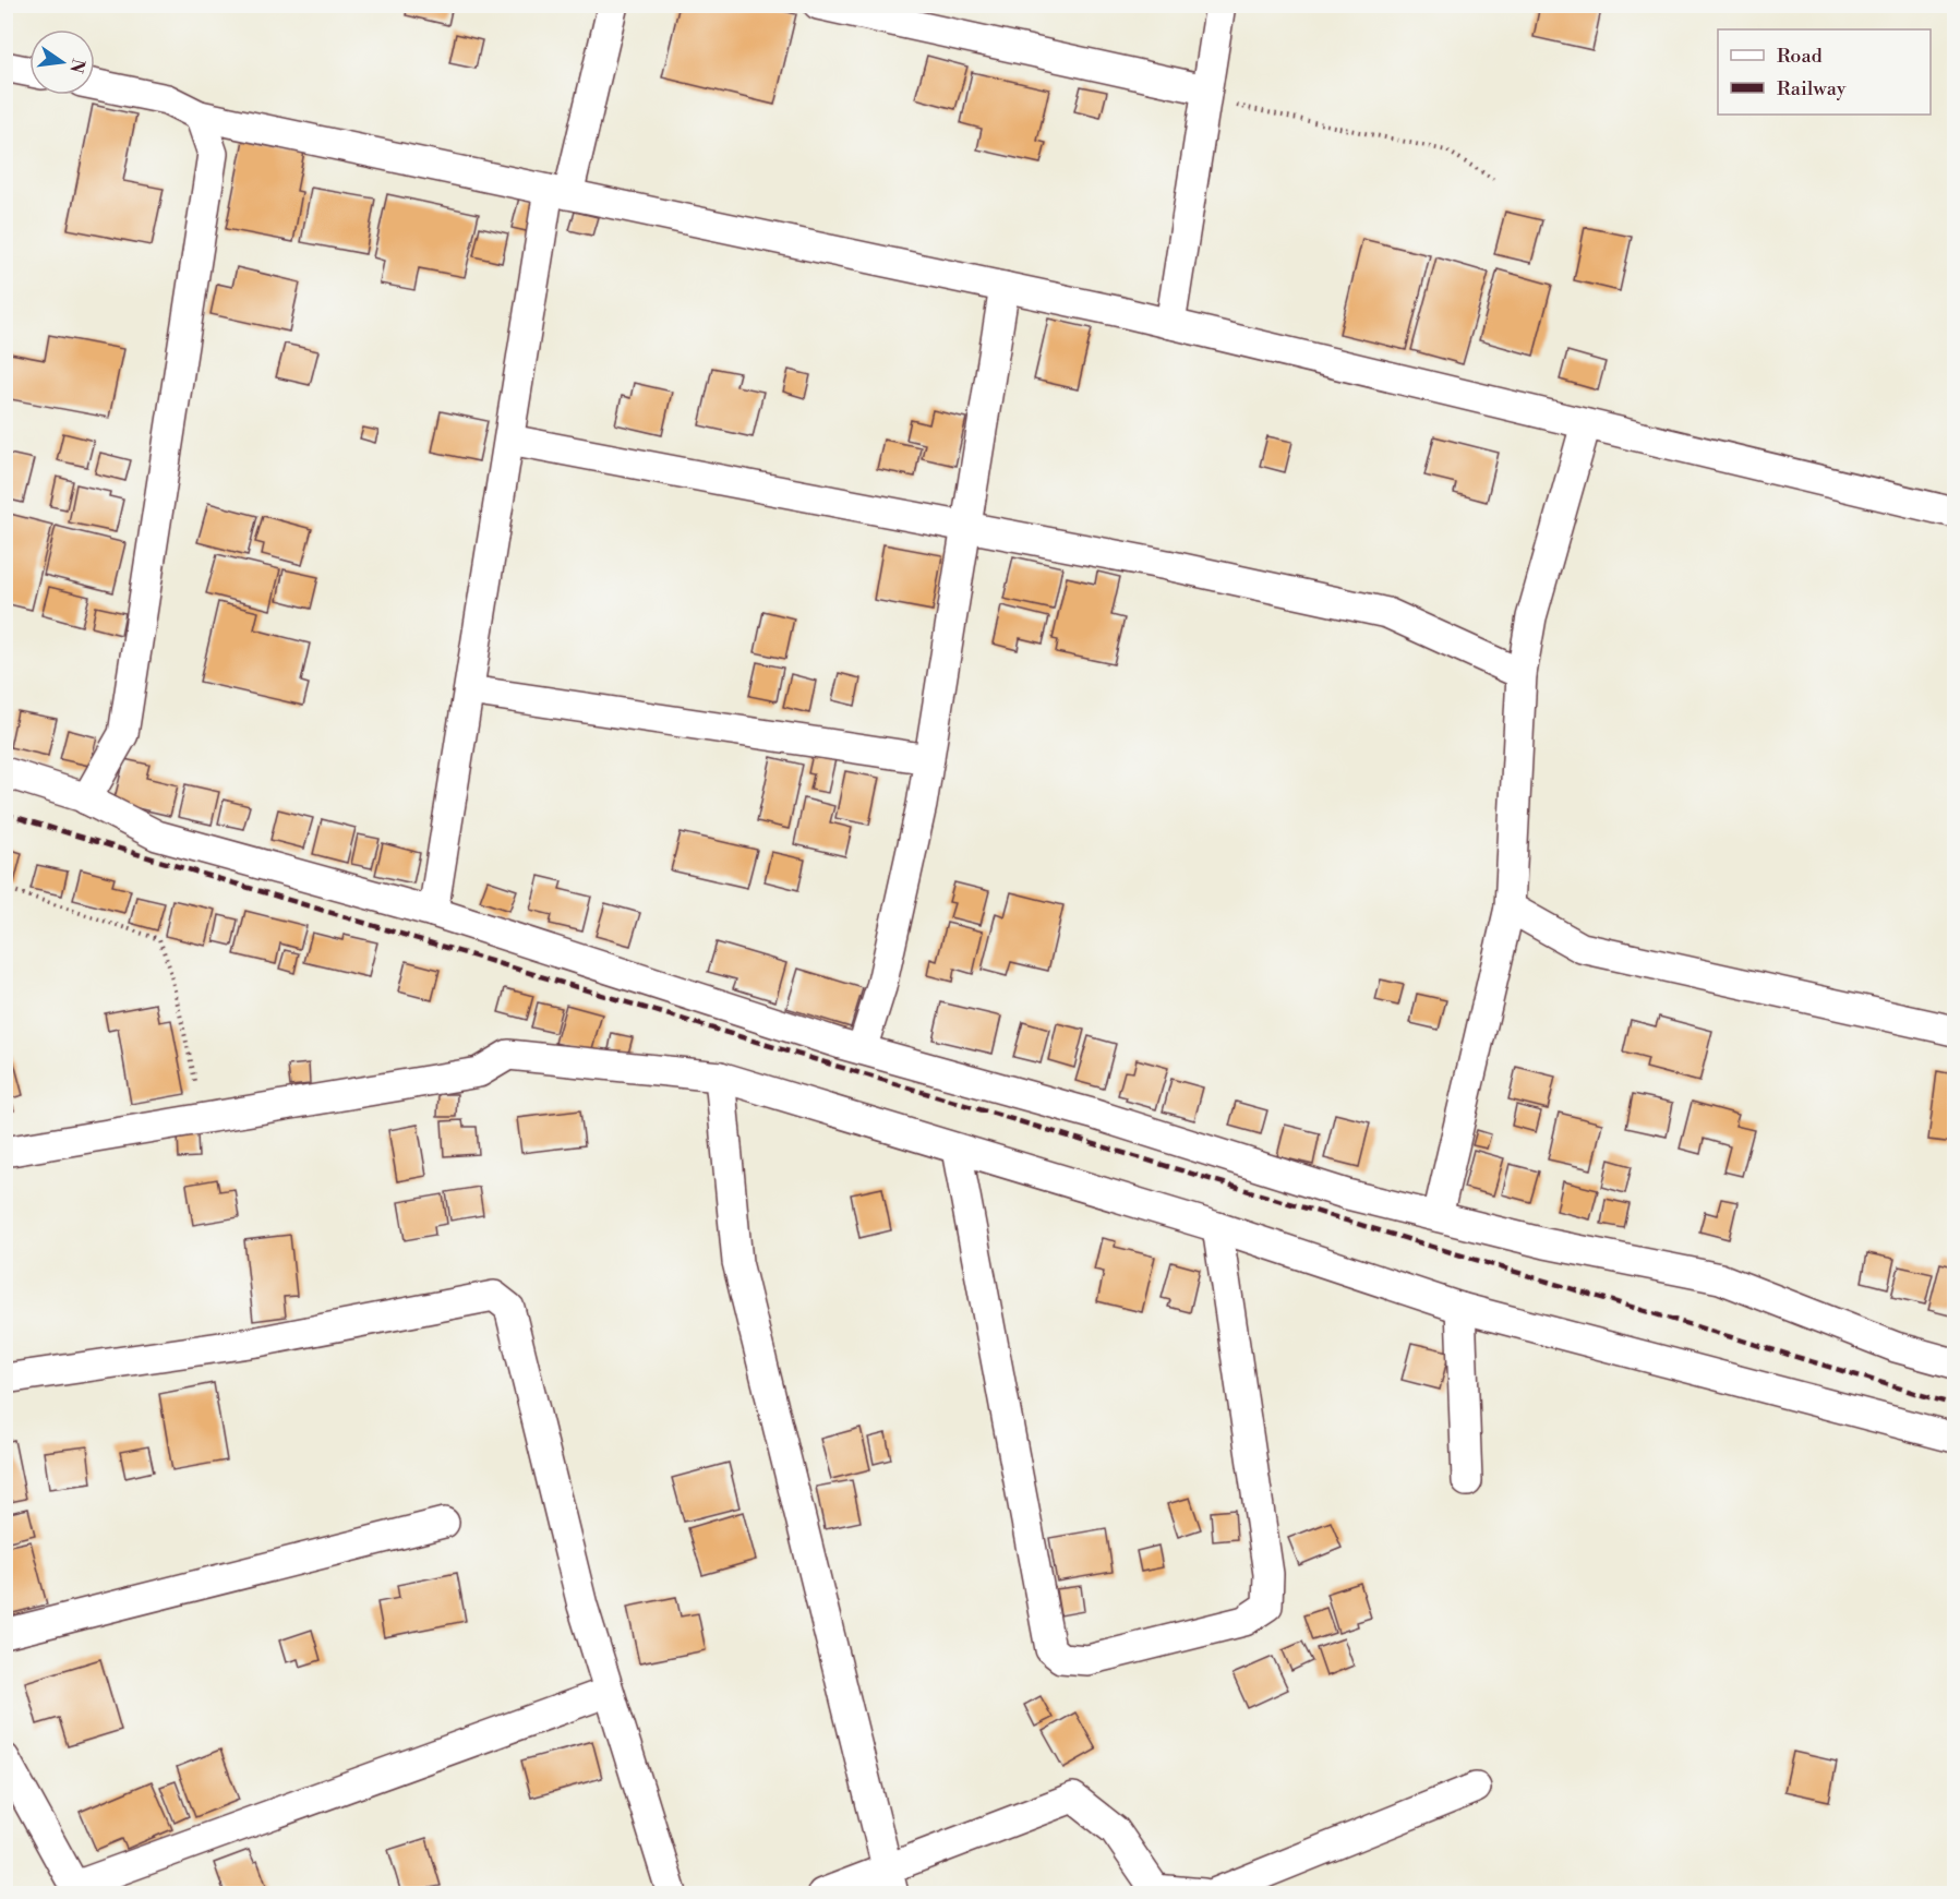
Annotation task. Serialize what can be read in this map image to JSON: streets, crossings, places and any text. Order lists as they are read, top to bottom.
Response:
{
  "legend": ["Road", "Railway"],
  "north": "right"
}
